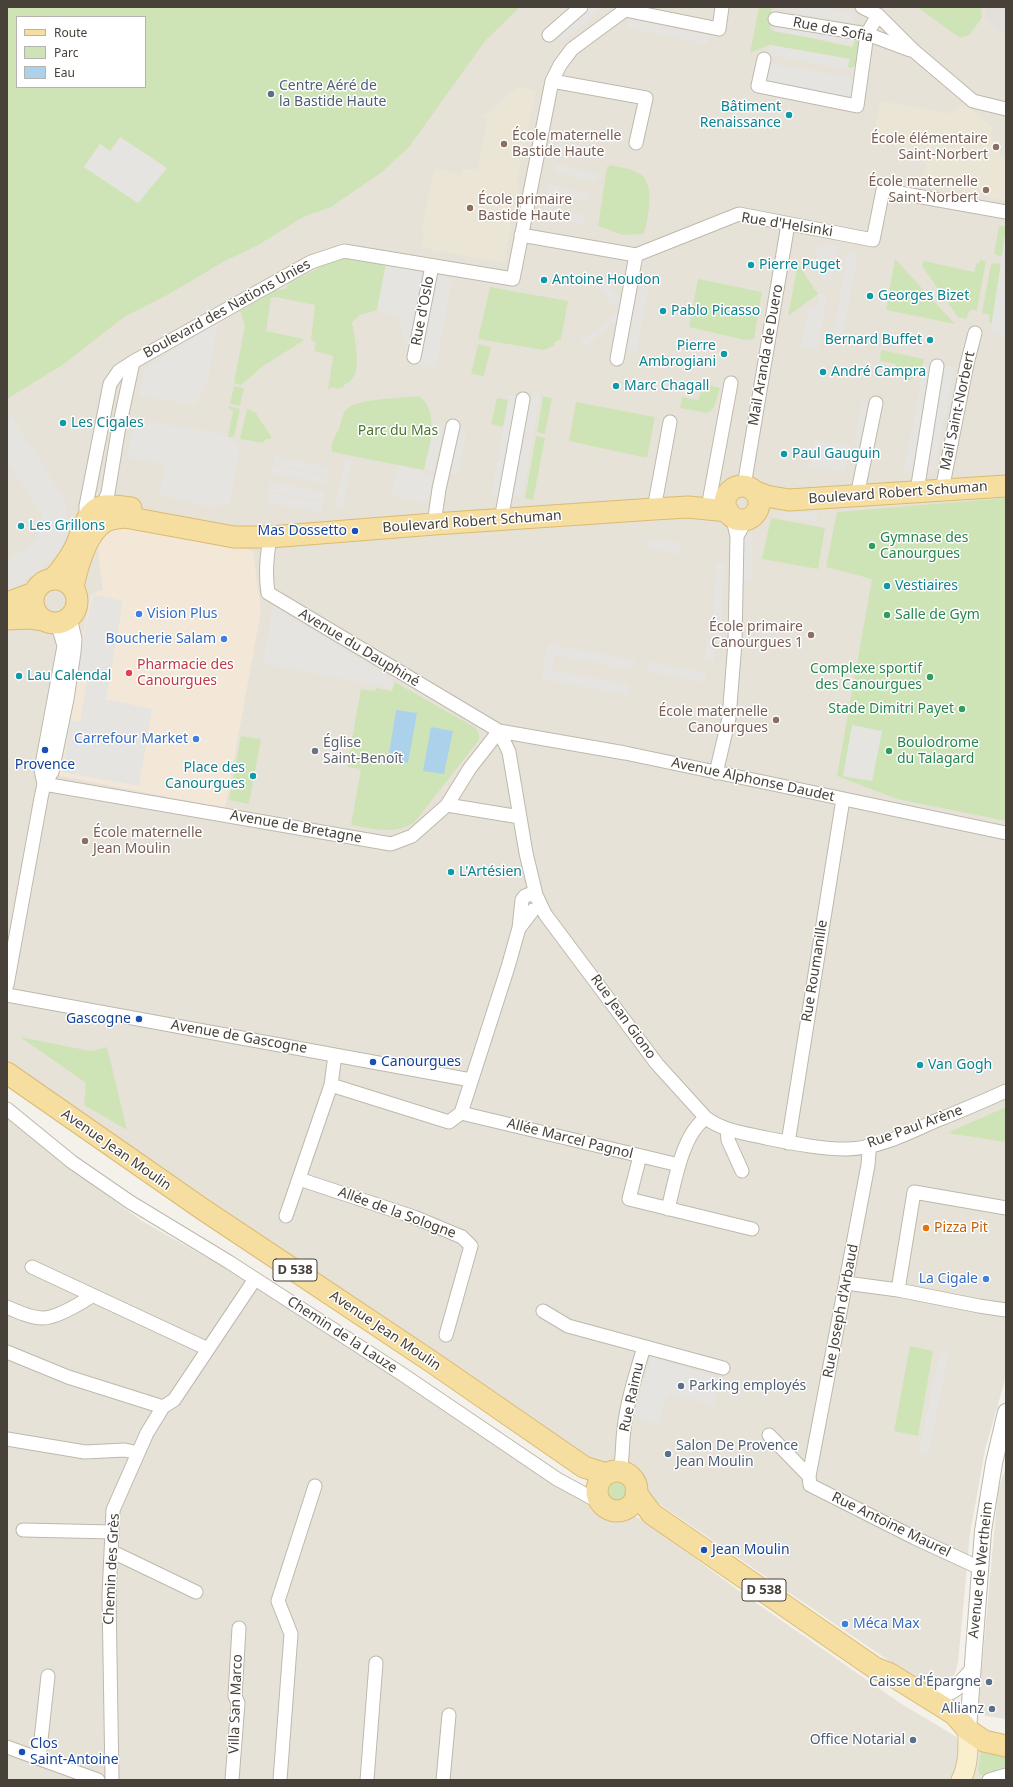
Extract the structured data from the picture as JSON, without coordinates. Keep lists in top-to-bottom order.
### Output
{
  "streets": {
    "main road": ["Boulevard Robert Schuman", "Avenue Jean Moulin", "D 538"],
    "street": [
      "Rue de Sofia",
      "Rue d'Helsinki",
      "Boulevard des Nations Unies",
      "Rue d'Oslo",
      "Mail Aranda de Duero",
      "Mail Saint-Norbert",
      "Avenue du Dauphiné",
      "Avenue Alphonse Daudet",
      "Avenue de Bretagne",
      "Rue Roumanille",
      "Rue Jean Giono",
      "Avenue de Gascogne",
      "Rue Paul Arène",
      "Allée Marcel Pagnol",
      "Allée de la Sologne",
      "Rue Joseph d'Arbaud",
      "Chemin de la Lauze",
      "Rue Raimu",
      "Rue Antoine Maurel",
      "Chemin des Grès",
      "Avenue de Wertheim",
      "Villa San Marco"
    ]
  },
  "crossings": [
    ["Rue d'Helsinki", "Mail Aranda de Duero"],
    ["Boulevard des Nations Unies", "Rue d'Oslo"],
    ["Boulevard des Nations Unies", "Boulevard Robert Schuman"],
    ["Mail Aranda de Duero", "Boulevard Robert Schuman"],
    ["Mail Saint-Norbert", "Boulevard Robert Schuman"],
    ["Boulevard Robert Schuman", "Avenue du Dauphiné"],
    ["Avenue du Dauphiné", "Avenue Alphonse Daudet"],
    ["Avenue du Dauphiné", "Avenue de Bretagne"],
    ["Avenue Alphonse Daudet", "Avenue de Bretagne"],
    ["Avenue Alphonse Daudet", "Rue Roumanille"],
    ["Rue Roumanille", "Rue Paul Arène"],
    ["Rue Jean Giono", "Rue Paul Arène"],
    ["Rue Paul Arène", "Rue Joseph d'Arbaud"],
    ["Avenue Jean Moulin", "Chemin de la Lauze"],
    ["Avenue Jean Moulin", "Rue Raimu"],
    ["Avenue Jean Moulin", "Avenue de Wertheim"],
    ["Rue Joseph d'Arbaud", "Rue Antoine Maurel"],
    ["Chemin de la Lauze", "Rue Raimu"],
    ["Chemin de la Lauze", "Chemin des Grès"],
    ["Rue Antoine Maurel", "Avenue de Wertheim"]
  ],
  "parks": ["Parc du Mas"],
  "places": [
    "Centre Aéré de la Bastide Haute",
    "Bâtiment Renaissance",
    "École maternelle Bastide Haute",
    "École élémentaire Saint-Norbert",
    "École maternelle Saint-Norbert",
    "École primaire Bastide Haute",
    "Pierre Puget",
    "Antoine Houdon",
    "Georges Bizet",
    "Pablo Picasso",
    "Bernard Buffet",
    "Pierre Ambrogiani",
    "André Campra",
    "Marc Chagall",
    "Les Cigales",
    "Paul Gauguin",
    "Les Grillons",
    "Mas Dossetto",
    "Gymnase des Canourgues",
    "Vestiaires",
    "Vision Plus",
    "Salle de Gym",
    "École primaire Canourgues 1",
    "Boucherie Salam",
    "Pharmacie des Canourgues",
    "Lau Calendal",
    "Complexe sportif des Canourgues",
    "Stade Dimitri Payet",
    "École maternelle Canourgues",
    "Carrefour Market",
    "Provence",
    "Église Saint-Benoît",
    "Boulodrome du Talagard",
    "Place des Canourgues",
    "École maternelle Jean Moulin",
    "L'Artésien",
    "Gascogne",
    "Canourgues",
    "Van Gogh",
    "Pizza Pit",
    "La Cigale",
    "Parking employés",
    "Salon De Provence Jean Moulin",
    "Jean Moulin",
    "Méca Max",
    "Caisse d'Épargne",
    "Allianz",
    "Office Notarial",
    "Clos Saint-Antoine"
  ],
  "legend": ["Route", "Parc", "Eau"]
}
